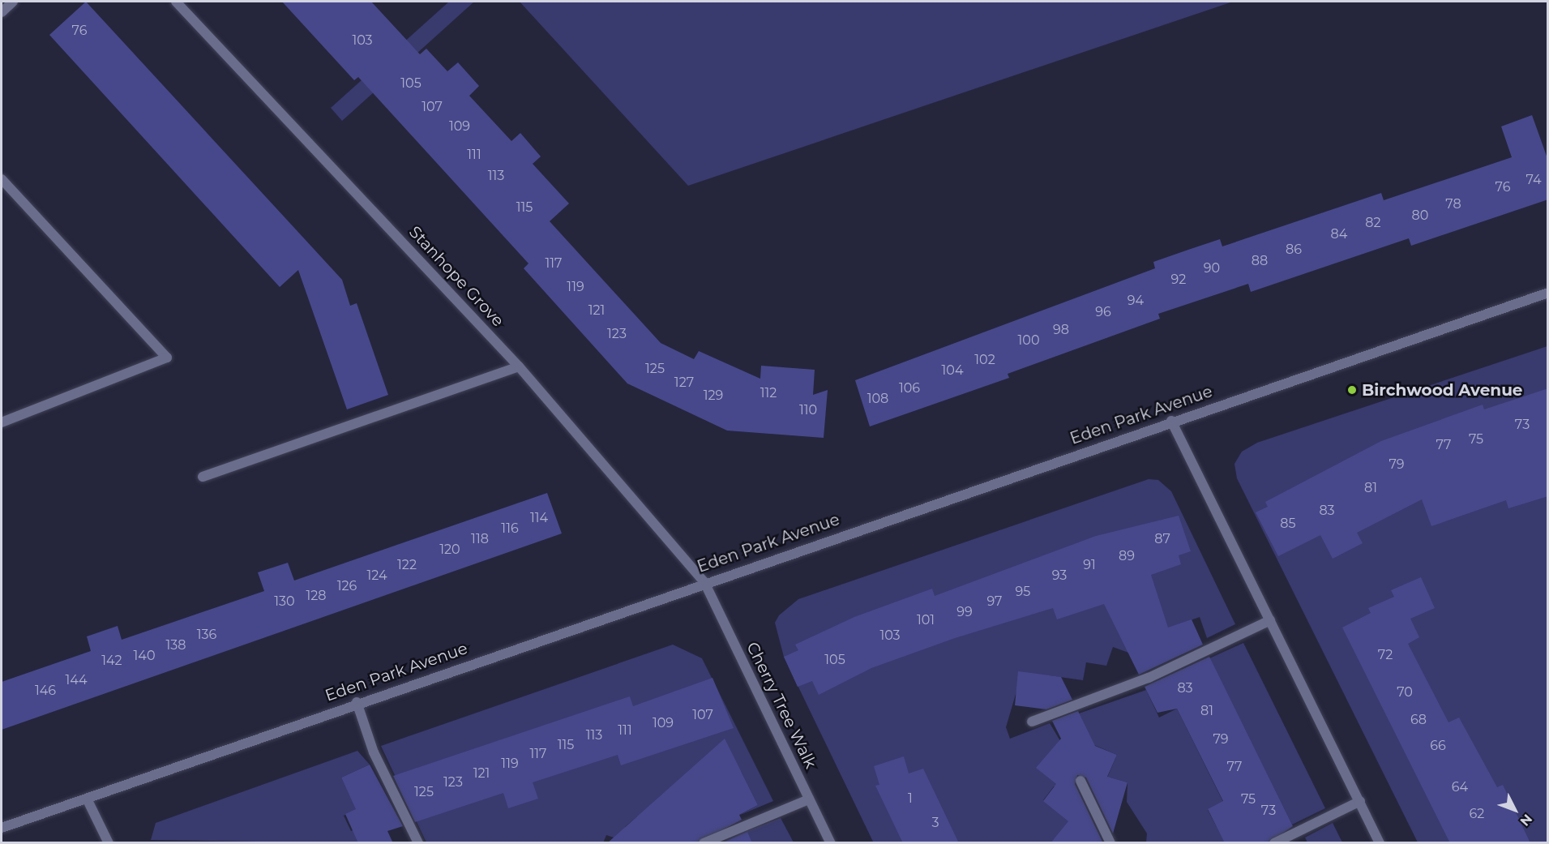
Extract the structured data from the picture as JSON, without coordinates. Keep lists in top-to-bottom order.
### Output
{
  "streets": {
    "street": ["Stanhope Grove", "Eden Park Avenue", "Cherry Tree Walk"]
  },
  "crossings": [
    ["Stanhope Grove", "Eden Park Avenue"],
    ["Stanhope Grove", "Cherry Tree Walk"],
    ["Eden Park Avenue", "Cherry Tree Walk"]
  ],
  "places": ["Birchwood Avenue"],
  "house_numbers": [
    "76",
    "103",
    "105",
    "107",
    "109",
    "111",
    "113",
    "74",
    "76",
    "78",
    "115",
    "80",
    "82",
    "84",
    "86",
    "88",
    "117",
    "90",
    "92",
    "119",
    "94",
    "121",
    "96",
    "98",
    "123",
    "100",
    "102",
    "125",
    "104",
    "127",
    "106",
    "112",
    "129",
    "108",
    "110",
    "73",
    "75",
    "77",
    "79",
    "81",
    "83",
    "114",
    "85",
    "116",
    "118",
    "87",
    "120",
    "89",
    "122",
    "91",
    "124",
    "93",
    "126",
    "95",
    "128",
    "130",
    "97",
    "99",
    "101",
    "136",
    "103",
    "138",
    "72",
    "140",
    "105",
    "142",
    "144",
    "83",
    "146",
    "70",
    "81",
    "107",
    "68",
    "109",
    "111",
    "113",
    "79",
    "115",
    "66",
    "117",
    "119",
    "77",
    "121",
    "123",
    "64",
    "125",
    "1",
    "75",
    "73",
    "62",
    "3"
  ],
  "north": "bottom right"
}
